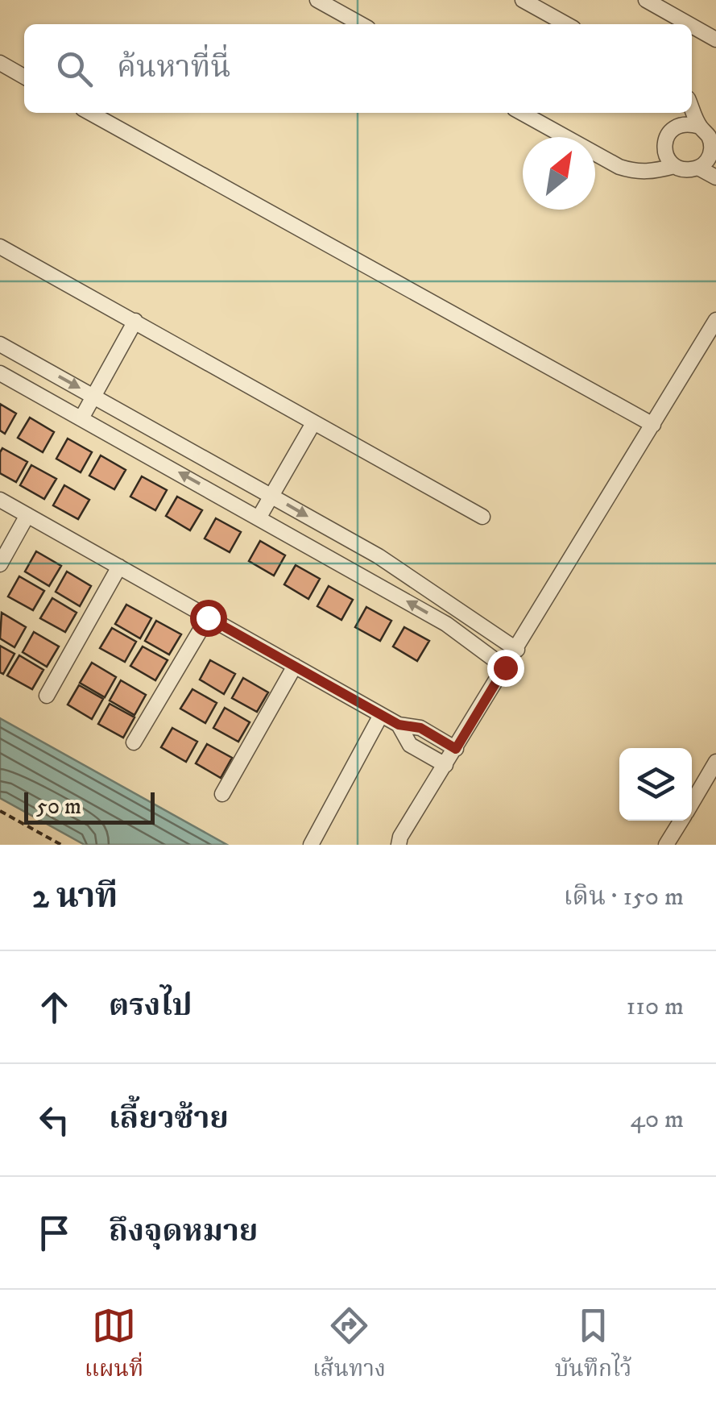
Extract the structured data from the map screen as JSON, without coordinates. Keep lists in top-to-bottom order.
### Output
{
  "scale_bar": "50 m",
  "north": "top right",
  "page": {
    "search": "ค้นหาที่นี่",
    "scale": "50 m",
    "heading": ["2 นาที", "เดิน · 150 m"],
    "list": [
      ["ตรงไป", "110 m"],
      ["เลี้ยวซ้าย", "40 m"],
      "ถึงจุดหมาย"
    ],
    "nav": ["แผนที่", "เส้นทาง", "บันทึกไว้"]
  }
}
